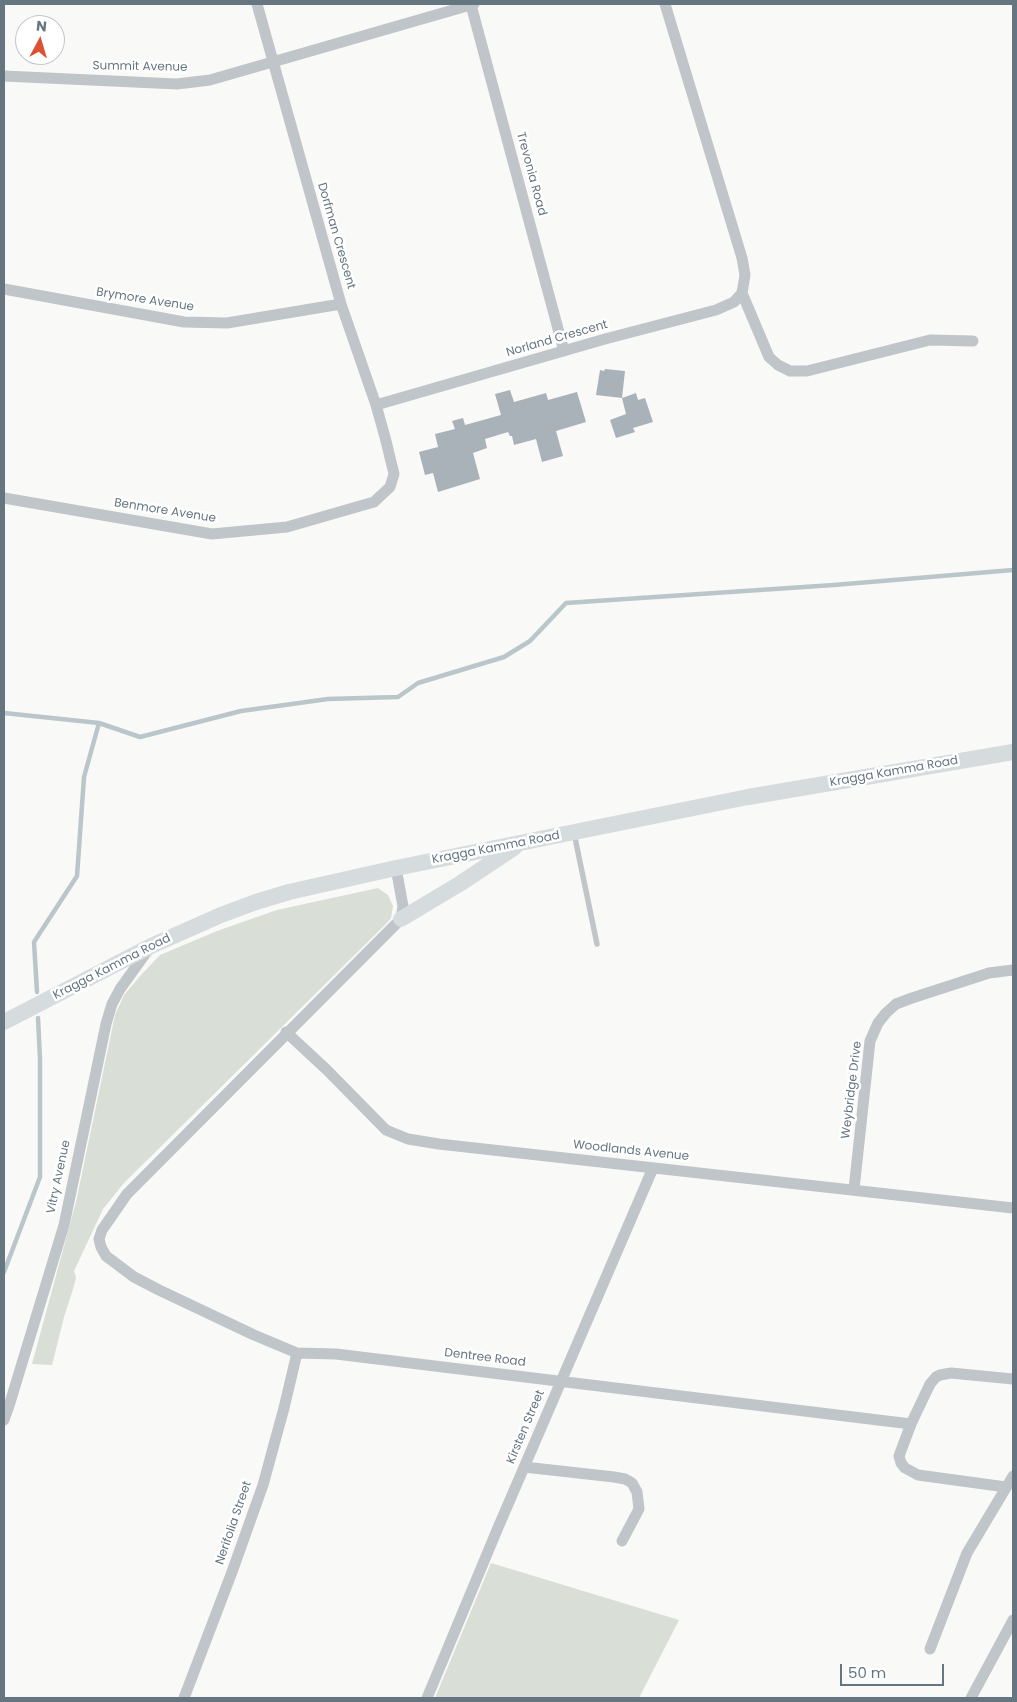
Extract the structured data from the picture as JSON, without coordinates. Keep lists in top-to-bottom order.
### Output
{
  "streets": {
    "main road": ["Kragga Kamma Road"],
    "street": [
      "Summit Avenue",
      "Trevonia Road",
      "Dorfman Crescent",
      "Brymore Avenue",
      "Norland Crescent",
      "Benmore Avenue",
      "Weybridge Drive",
      "Woodlands Avenue",
      "Vitry Avenue",
      "Dentree Road",
      "Kirsten Street",
      "Nerifolia Street"
    ]
  },
  "crossings": [
    ["Summit Avenue", "Dorfman Crescent"],
    ["Trevonia Road", "Norland Crescent"],
    ["Dorfman Crescent", "Brymore Avenue"],
    ["Dorfman Crescent", "Norland Crescent"],
    ["Dorfman Crescent", "Benmore Avenue"],
    ["Kragga Kamma Road", "Vitry Avenue"],
    ["Weybridge Drive", "Woodlands Avenue"],
    ["Woodlands Avenue", "Dentree Road"],
    ["Woodlands Avenue", "Kirsten Street"],
    ["Dentree Road", "Kirsten Street"],
    ["Dentree Road", "Nerifolia Street"]
  ],
  "scale_bar": "50 m",
  "north": "top"
}
